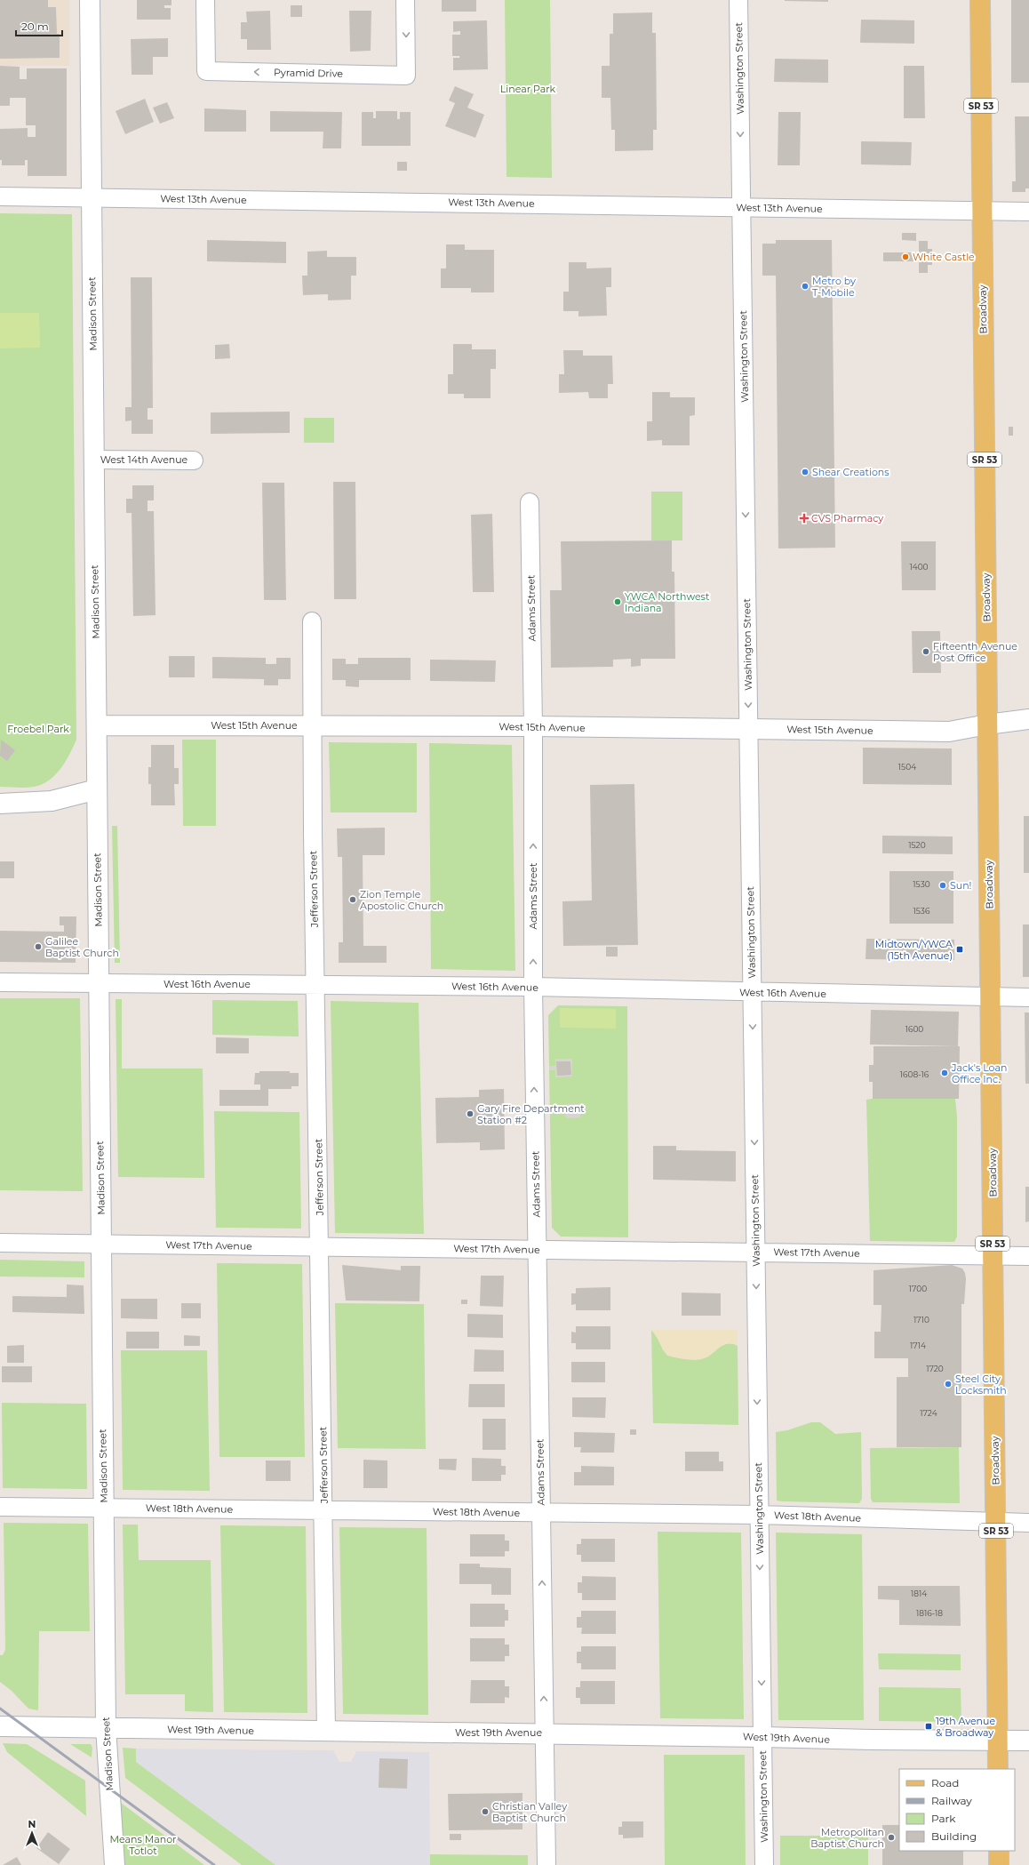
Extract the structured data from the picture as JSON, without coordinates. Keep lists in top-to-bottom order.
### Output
{
  "streets": {
    "main road": ["SR 53", "Broadway"],
    "street": [
      "Washington Street",
      "Pyramid Drive",
      "West 13th Avenue",
      "Madison Street",
      "West 14th Avenue",
      "Adams Street",
      "West 15th Avenue",
      "Jefferson Street",
      "West 16th Avenue",
      "West 17th Avenue",
      "West 18th Avenue",
      "West 19th Avenue"
    ]
  },
  "crossings": [
    ["Washington Street", "West 13th Avenue"],
    ["Washington Street", "West 15th Avenue"],
    ["Washington Street", "West 16th Avenue"],
    ["Washington Street", "West 17th Avenue"],
    ["Washington Street", "West 18th Avenue"],
    ["Washington Street", "West 19th Avenue"],
    ["West 13th Avenue", "Broadway"],
    ["West 13th Avenue", "Madison Street"],
    ["Broadway", "West 15th Avenue"],
    ["Broadway", "West 16th Avenue"],
    ["Broadway", "West 17th Avenue"],
    ["Broadway", "West 18th Avenue"],
    ["Broadway", "West 19th Avenue"],
    ["Madison Street", "West 14th Avenue"],
    ["Madison Street", "West 15th Avenue"],
    ["Madison Street", "West 16th Avenue"],
    ["Madison Street", "West 17th Avenue"],
    ["Madison Street", "West 18th Avenue"],
    ["Madison Street", "West 19th Avenue"],
    ["Adams Street", "West 15th Avenue"],
    ["Adams Street", "West 16th Avenue"],
    ["Adams Street", "West 17th Avenue"],
    ["Adams Street", "West 18th Avenue"],
    ["Adams Street", "West 19th Avenue"],
    ["West 15th Avenue", "Jefferson Street"],
    ["Jefferson Street", "West 16th Avenue"],
    ["Jefferson Street", "West 17th Avenue"],
    ["Jefferson Street", "West 18th Avenue"],
    ["Jefferson Street", "West 19th Avenue"]
  ],
  "one_way": ["Washington Street", "Adams Street"],
  "parks": ["Linear Park", "Froebel Park", "Means Manor Totlot"],
  "places": {
    "other": [
      "White Castle",
      "Metro by T-Mobile",
      "Shear Creations",
      "YWCA Northwest Indiana",
      "Fifteenth Avenue Post Office",
      "Sun!",
      "Zion Temple Apostolic Church",
      "Galilee Baptist Church",
      "Jack's Loan Office Inc.",
      "Gary Fire Department Station #2",
      "Steel City Locksmith",
      "Christian Valley Baptist Church",
      "Metropolitan Baptist Church"
    ],
    "health": ["CVS Pharmacy"],
    "transit": ["Midtown/YWCA (15th Avenue)", "19th Avenue & Broadway"]
  },
  "house_numbers": [
    "1400",
    "1504",
    "1520",
    "1530",
    "1536",
    "1600",
    "1608-16",
    "1700",
    "1710",
    "1714",
    "1720",
    "1724",
    "1814",
    "1816-18"
  ],
  "legend": [
    "Road",
    "Railway",
    "Park",
    "Building"
  ],
  "scale_bar": "20 m",
  "north": "top"
}
